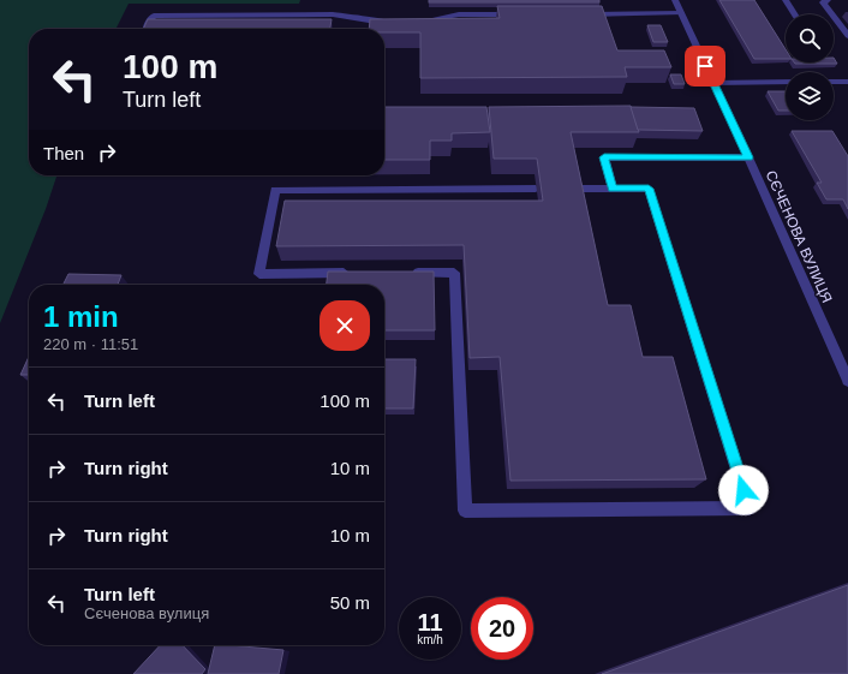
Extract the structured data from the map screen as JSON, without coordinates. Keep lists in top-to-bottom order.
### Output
{
  "streets": {
    "street": ["СЄЧЕНОВА ВУЛИЦЯ"]
  },
  "page": {
    "turn": ["100 m", "Turn left"],
    "then": "Then",
    "heading": ["1 min", "220 m · 11:51"],
    "list": [
      {
        "name": "Turn left",
        "value": "100 m"
      },
      {
        "name": "Turn right",
        "value": "10 m"
      },
      {
        "name": "Turn right",
        "value": "10 m"
      },
      {
        "name": "Turn left",
        "note": "Сєченова вулиця",
        "value": "50 m"
      }
    ],
    "speed": "11 km/h",
    "limit": "20"
  }
}
